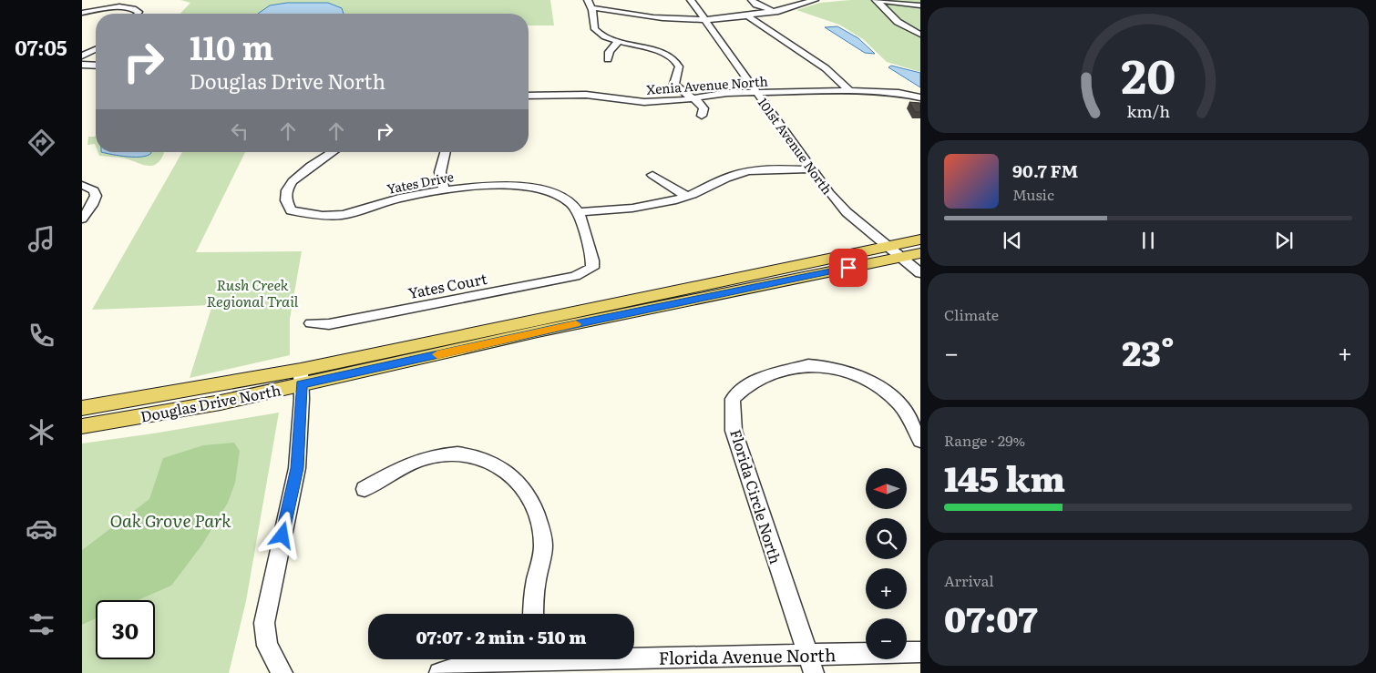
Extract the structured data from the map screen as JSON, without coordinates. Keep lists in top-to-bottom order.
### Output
{
  "streets": {
    "main road": ["Douglas Drive North"],
    "street": [
      "Xenia Avenue North",
      "101st Avenue North",
      "Yates Drive",
      "Yates Court",
      "Florida Circle North",
      "Florida Avenue North"
    ]
  },
  "crossings": [
    ["Xenia Avenue North", "101st Avenue North"],
    ["101st Avenue North", "Douglas Drive North"],
    ["Yates Drive", "Yates Court"],
    ["Florida Circle North", "Florida Avenue North"]
  ],
  "parks": ["Rush Creek Regional Trail", "Oak Grove Park"],
  "north": "left",
  "page": {
    "tabs": "07:05",
    "turn": ["110 m", "Douglas Drive North"],
    "song": ["90.7 FM", "Music"],
    "tile": [
      "Climate",
      ["Range · 29%", "145 km"],
      ["Arrival", "07:07"]
    ],
    "heat": ["−", "23°", "+"],
    "map_buttons": ["+", "−"],
    "limit": "30",
    "trip": "07:07 · 2 min · 510 m",
    "gauge": ["20", "km/h"]
  }
}
